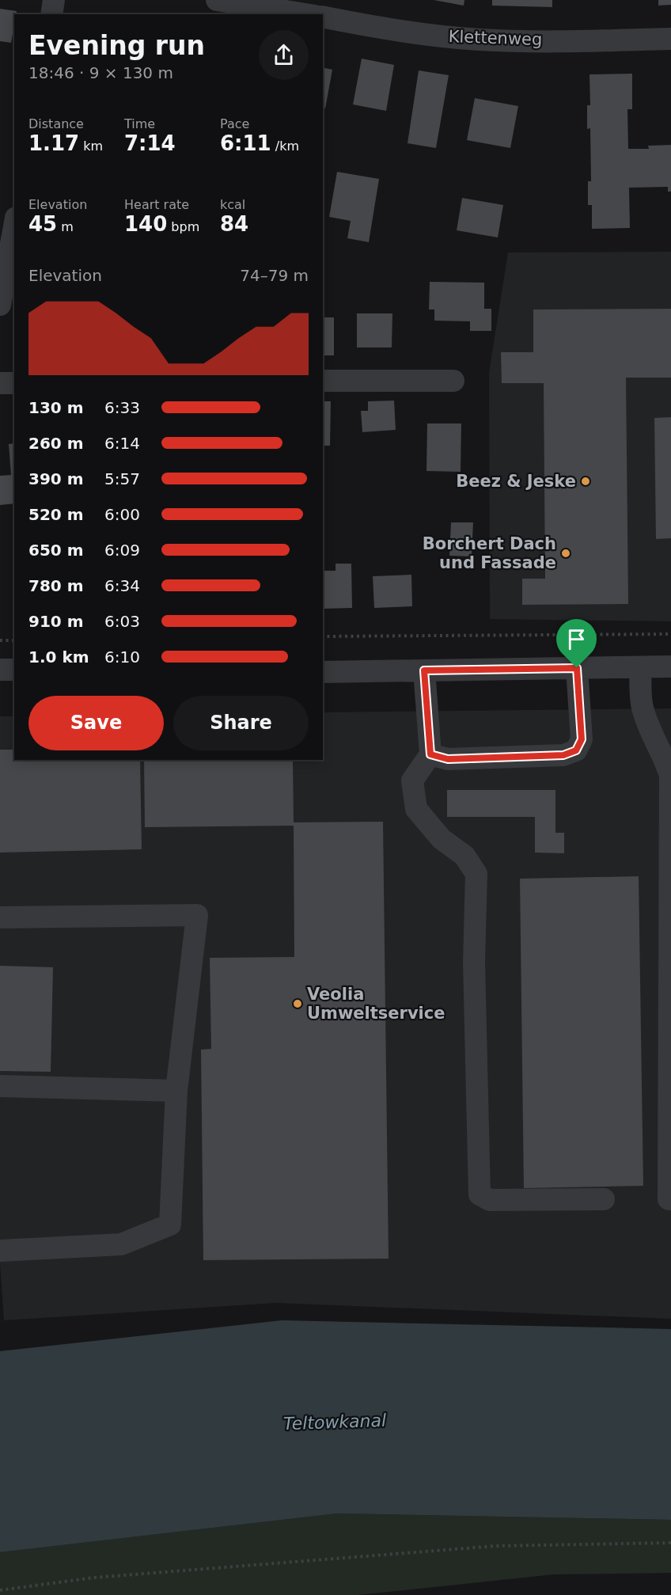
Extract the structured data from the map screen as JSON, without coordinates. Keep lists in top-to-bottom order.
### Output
{
  "streets": {
    "street": ["Klettenweg"]
  },
  "water": ["Teltowkanal"],
  "places": ["Beez & Jeske", "Borchert Dach und Fassade", "Veolia Umweltservice"],
  "page": {
    "heading": ["Evening run", "18:46 · 9 × 130 m"],
    "stats": [
      ["Distance", "1.17 km"],
      ["Time", "7:14"],
      ["Pace", "6:11 /km"],
      ["Elevation", "45 m"],
      ["Heart rate", "140 bpm"],
      ["kcal", "84"]
    ],
    "chart": ["Elevation", "74–79 m"],
    "list": [
      {
        "name": "130 m",
        "note": "6:33"
      },
      {
        "name": "260 m",
        "note": "6:14"
      },
      {
        "name": "390 m",
        "note": "5:57"
      },
      {
        "name": "520 m",
        "note": "6:00"
      },
      {
        "name": "650 m",
        "note": "6:09"
      },
      {
        "name": "780 m",
        "note": "6:34"
      },
      {
        "name": "910 m",
        "note": "6:03"
      },
      {
        "name": "1.0 km",
        "note": "6:10"
      }
    ],
    "buttons": ["Save", "Share"]
  }
}
